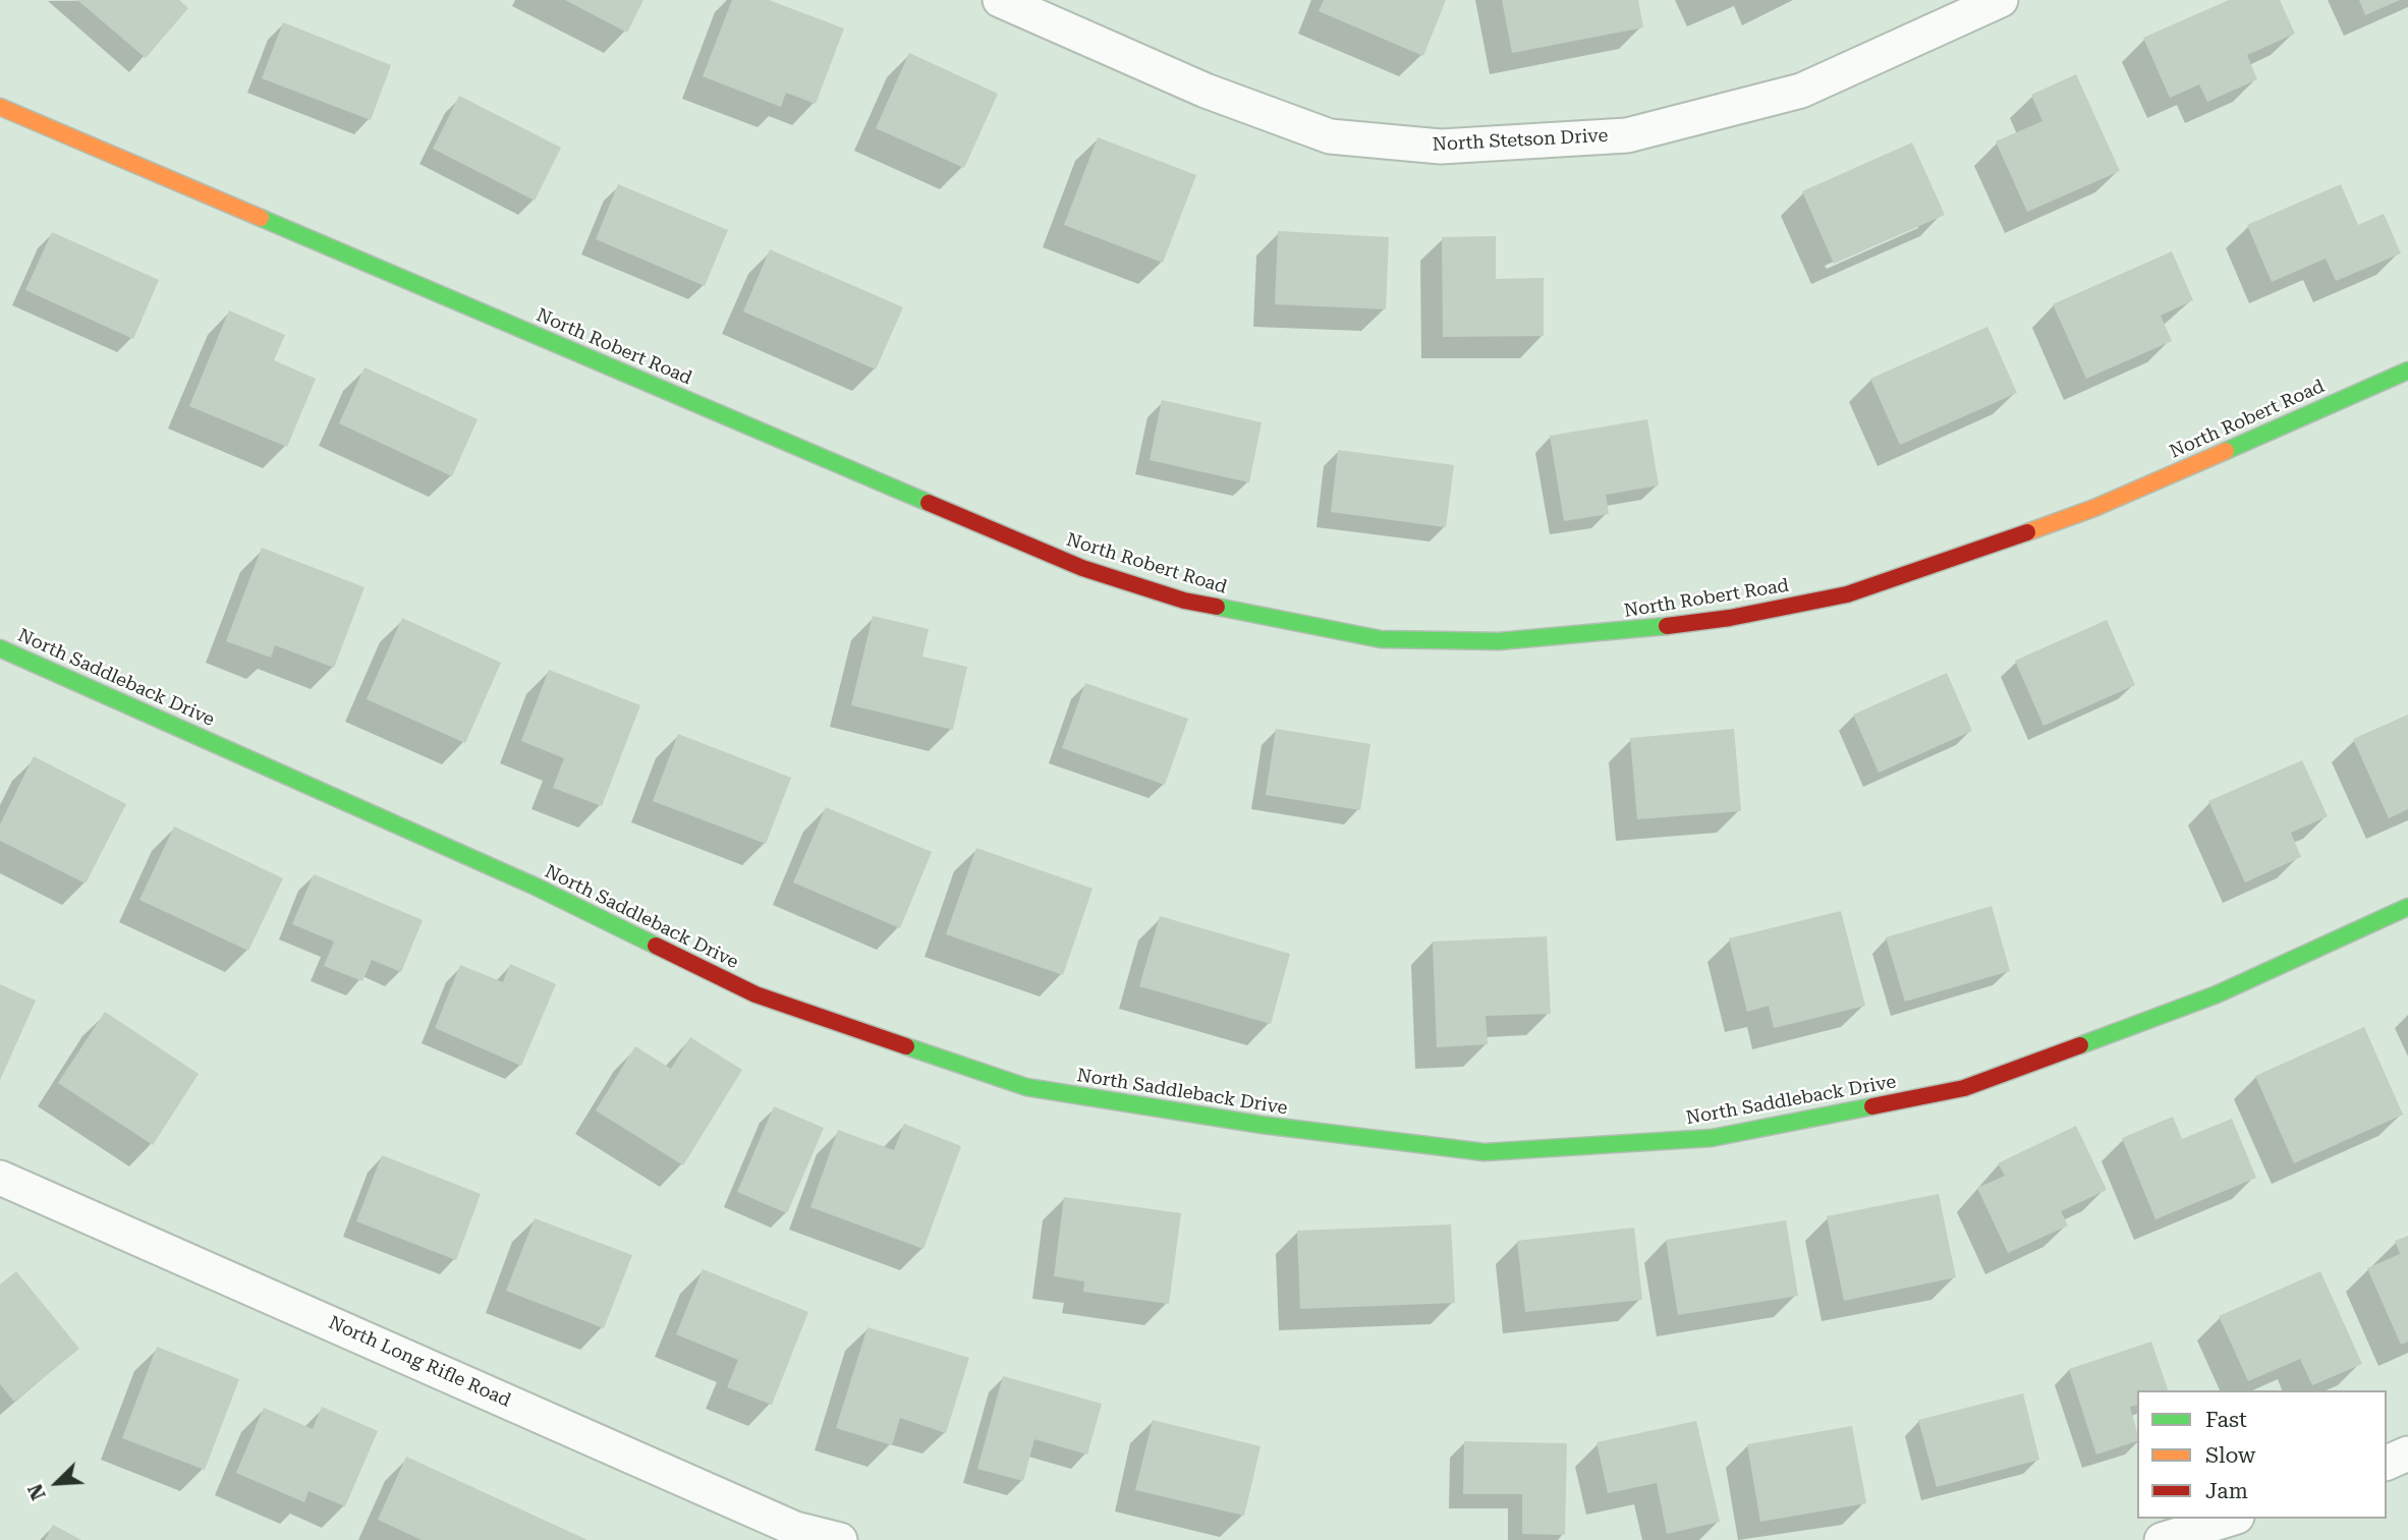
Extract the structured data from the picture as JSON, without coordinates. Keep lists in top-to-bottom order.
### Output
{
  "streets": {
    "main road": ["North Robert Road", "North Saddleback Drive"],
    "street": ["North Stetson Drive", "North Long Rifle Road"]
  },
  "legend": ["Fast", "Slow", "Jam"],
  "north": "bottom left"
}
